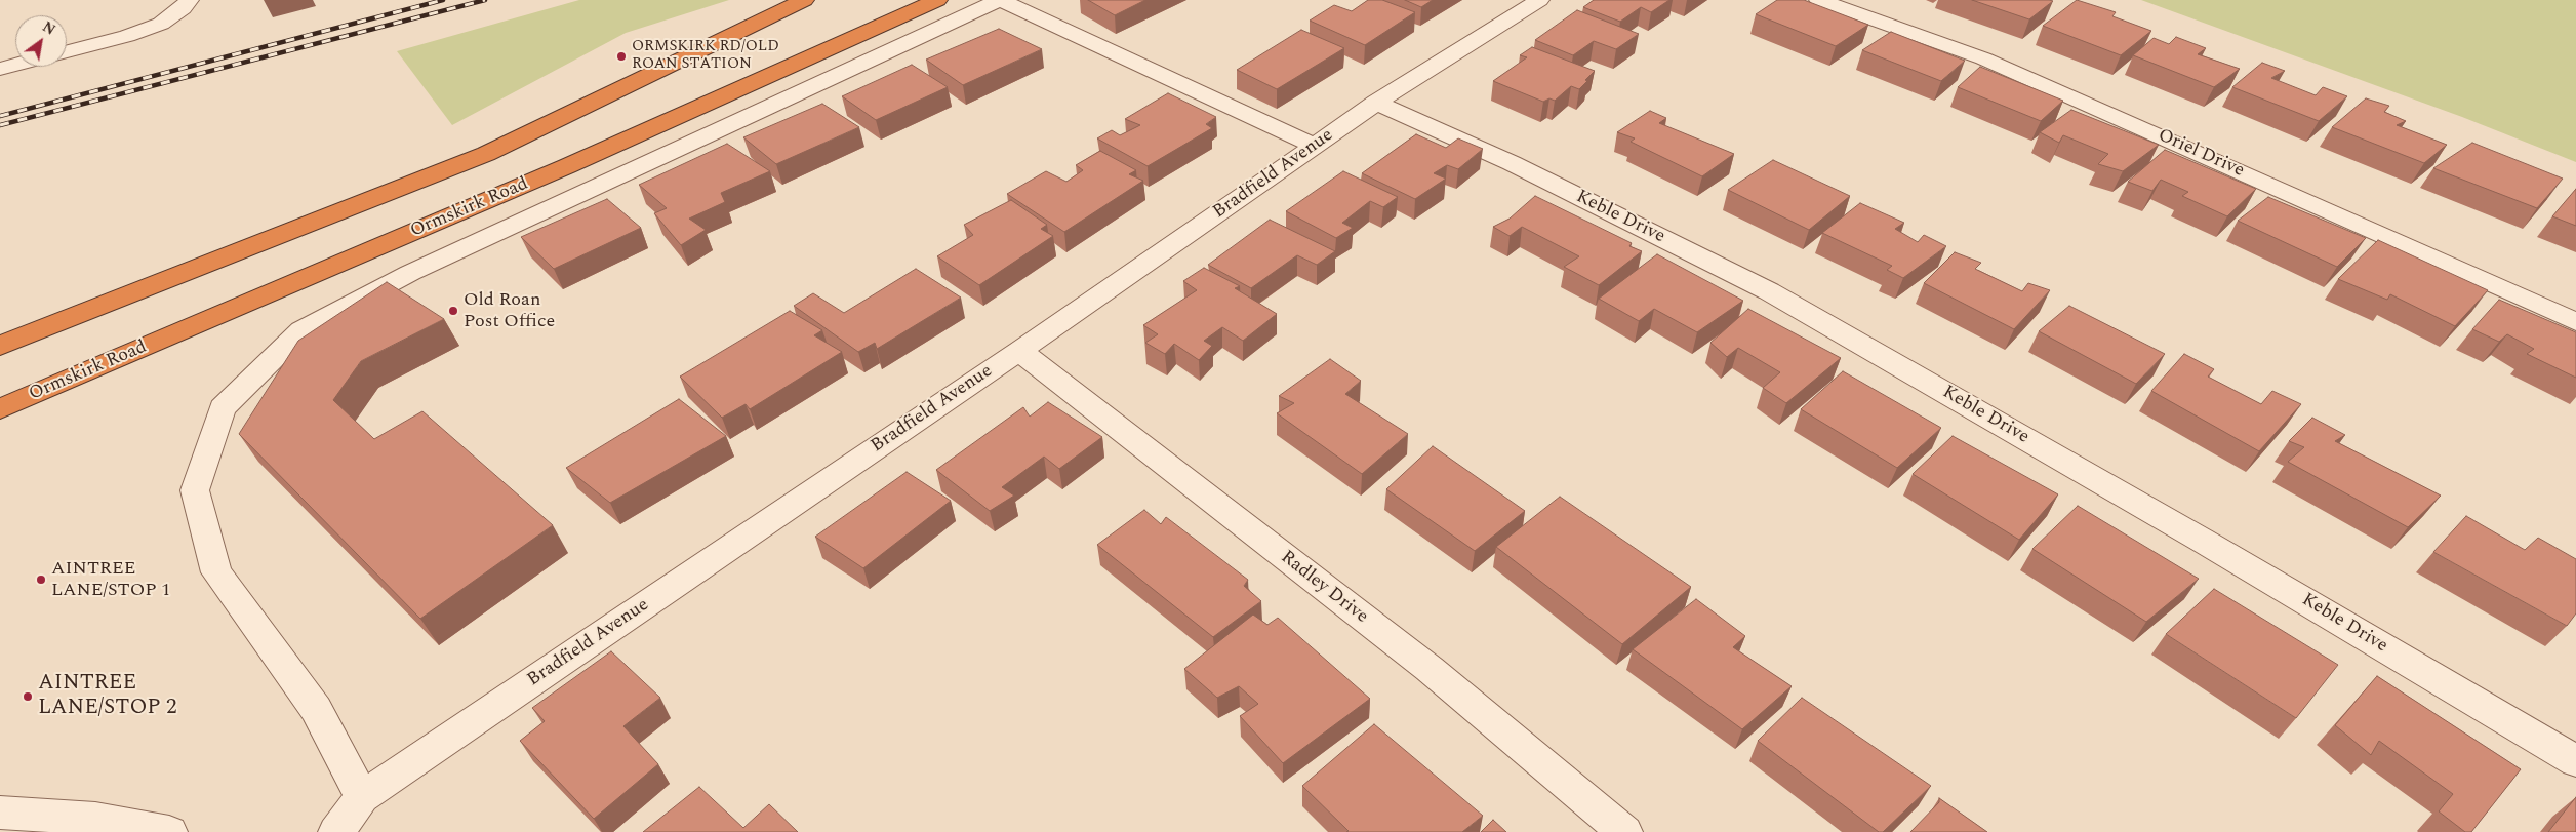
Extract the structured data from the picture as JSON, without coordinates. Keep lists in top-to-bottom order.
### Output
{
  "streets": {
    "highway": ["Ormskirk Road"],
    "street": [
      "Oriel Drive",
      "Bradfield Avenue",
      "Keble Drive",
      "Radley Drive"
    ]
  },
  "crossings": [
    ["Bradfield Avenue", "Keble Drive"],
    ["Bradfield Avenue", "Radley Drive"]
  ],
  "places": [
    "ORMSKIRK RD/OLD ROAN STATION",
    "Old Roan Post Office",
    "AINTREE LANE/STOP 1",
    "AINTREE LANE/STOP 2"
  ],
  "north": "top right"
}
